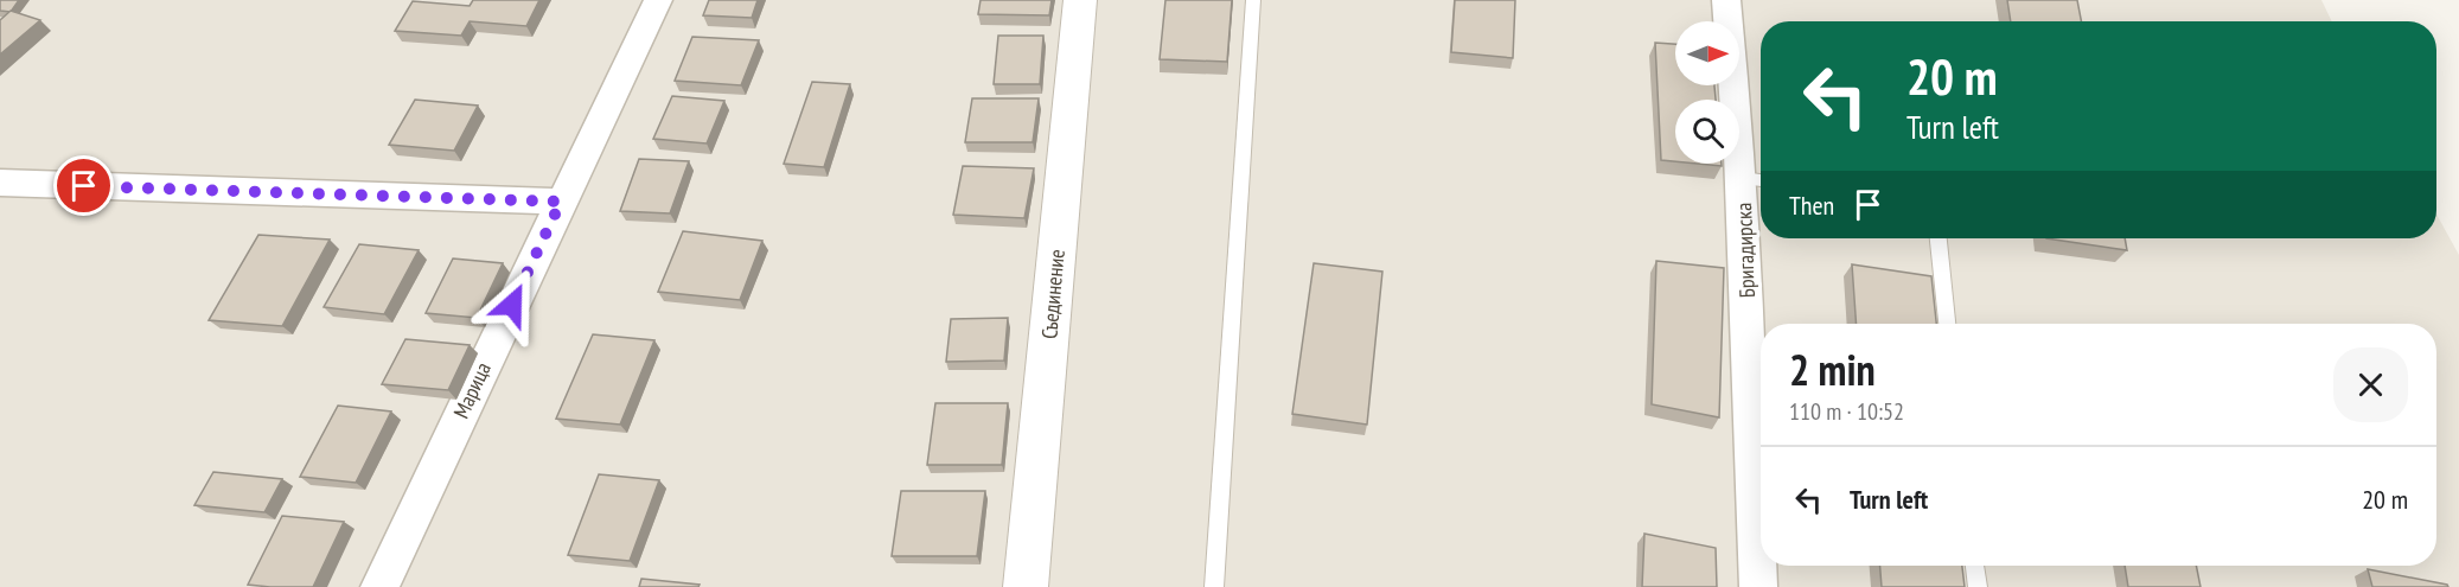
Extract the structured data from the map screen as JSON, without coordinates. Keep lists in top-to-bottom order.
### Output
{
  "streets": {
    "street": ["Бригадирска", "Съединение", "Марица"]
  },
  "north": "right",
  "page": {
    "turn": ["20 m", "Turn left"],
    "then": "Then",
    "heading": ["2 min", "110 m · 10:52"],
    "list": [
      {
        "name": "Turn left",
        "value": "20 m"
      }
    ]
  }
}
